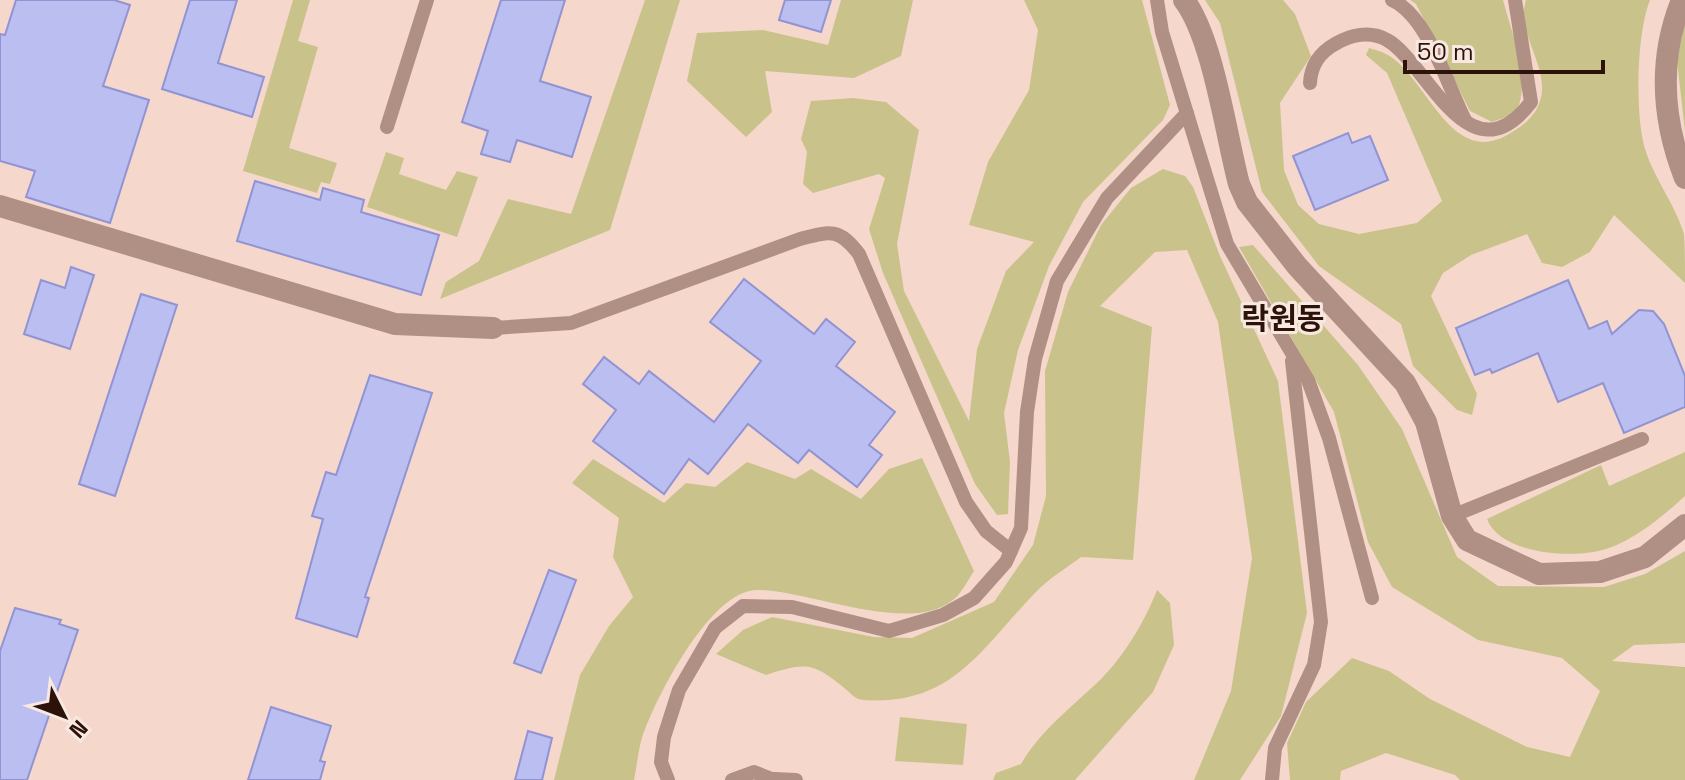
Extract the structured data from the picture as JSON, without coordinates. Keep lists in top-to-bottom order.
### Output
{
  "districts": ["락원동"],
  "scale_bar": "50 m",
  "north": "bottom right"
}
